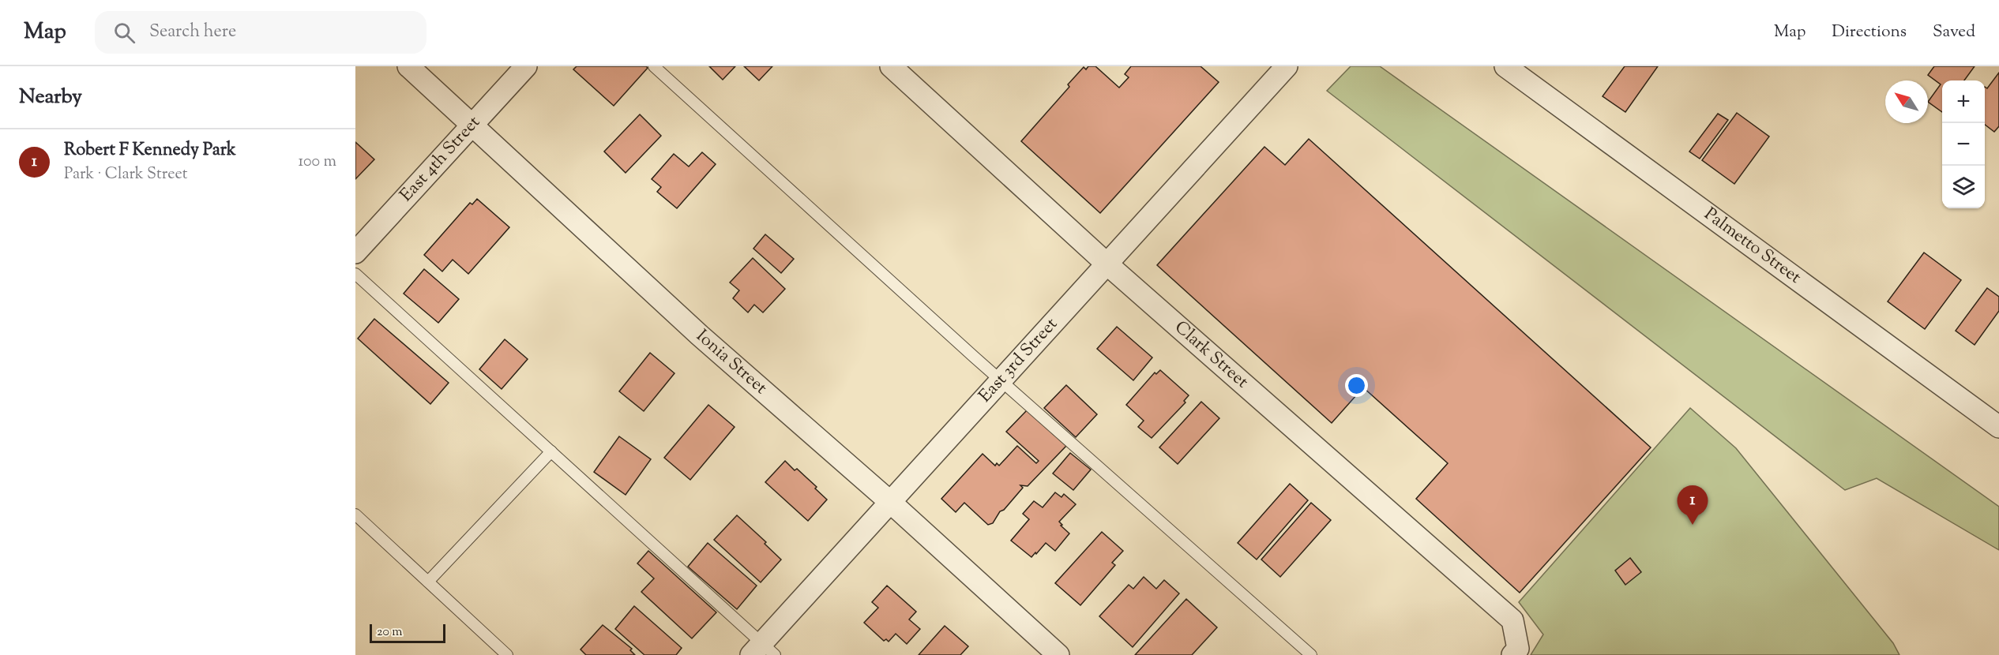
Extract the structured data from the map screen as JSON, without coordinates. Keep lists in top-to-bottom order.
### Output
{
  "streets": {
    "street": [
      "East 4th Street",
      "Palmetto Street",
      "Clark Street",
      "East 3rd Street",
      "Ionia Street"
    ]
  },
  "crossings": [
    ["East 4th Street", "Ionia Street"],
    ["Clark Street", "East 3rd Street"],
    ["East 3rd Street", "Ionia Street"]
  ],
  "scale_bar": "20 m",
  "north": "top left",
  "page": {
    "header": "Map",
    "search": "Search here",
    "nav": ["Map", "Directions", "Saved"],
    "heading": "Nearby",
    "map_buttons": ["+", "−"],
    "list": [
      {
        "mark": "1",
        "name": "Robert F Kennedy Park",
        "note": "Park · Clark Street",
        "value": "100 m"
      }
    ],
    "pins": "1",
    "scale": "20 m"
  }
}
